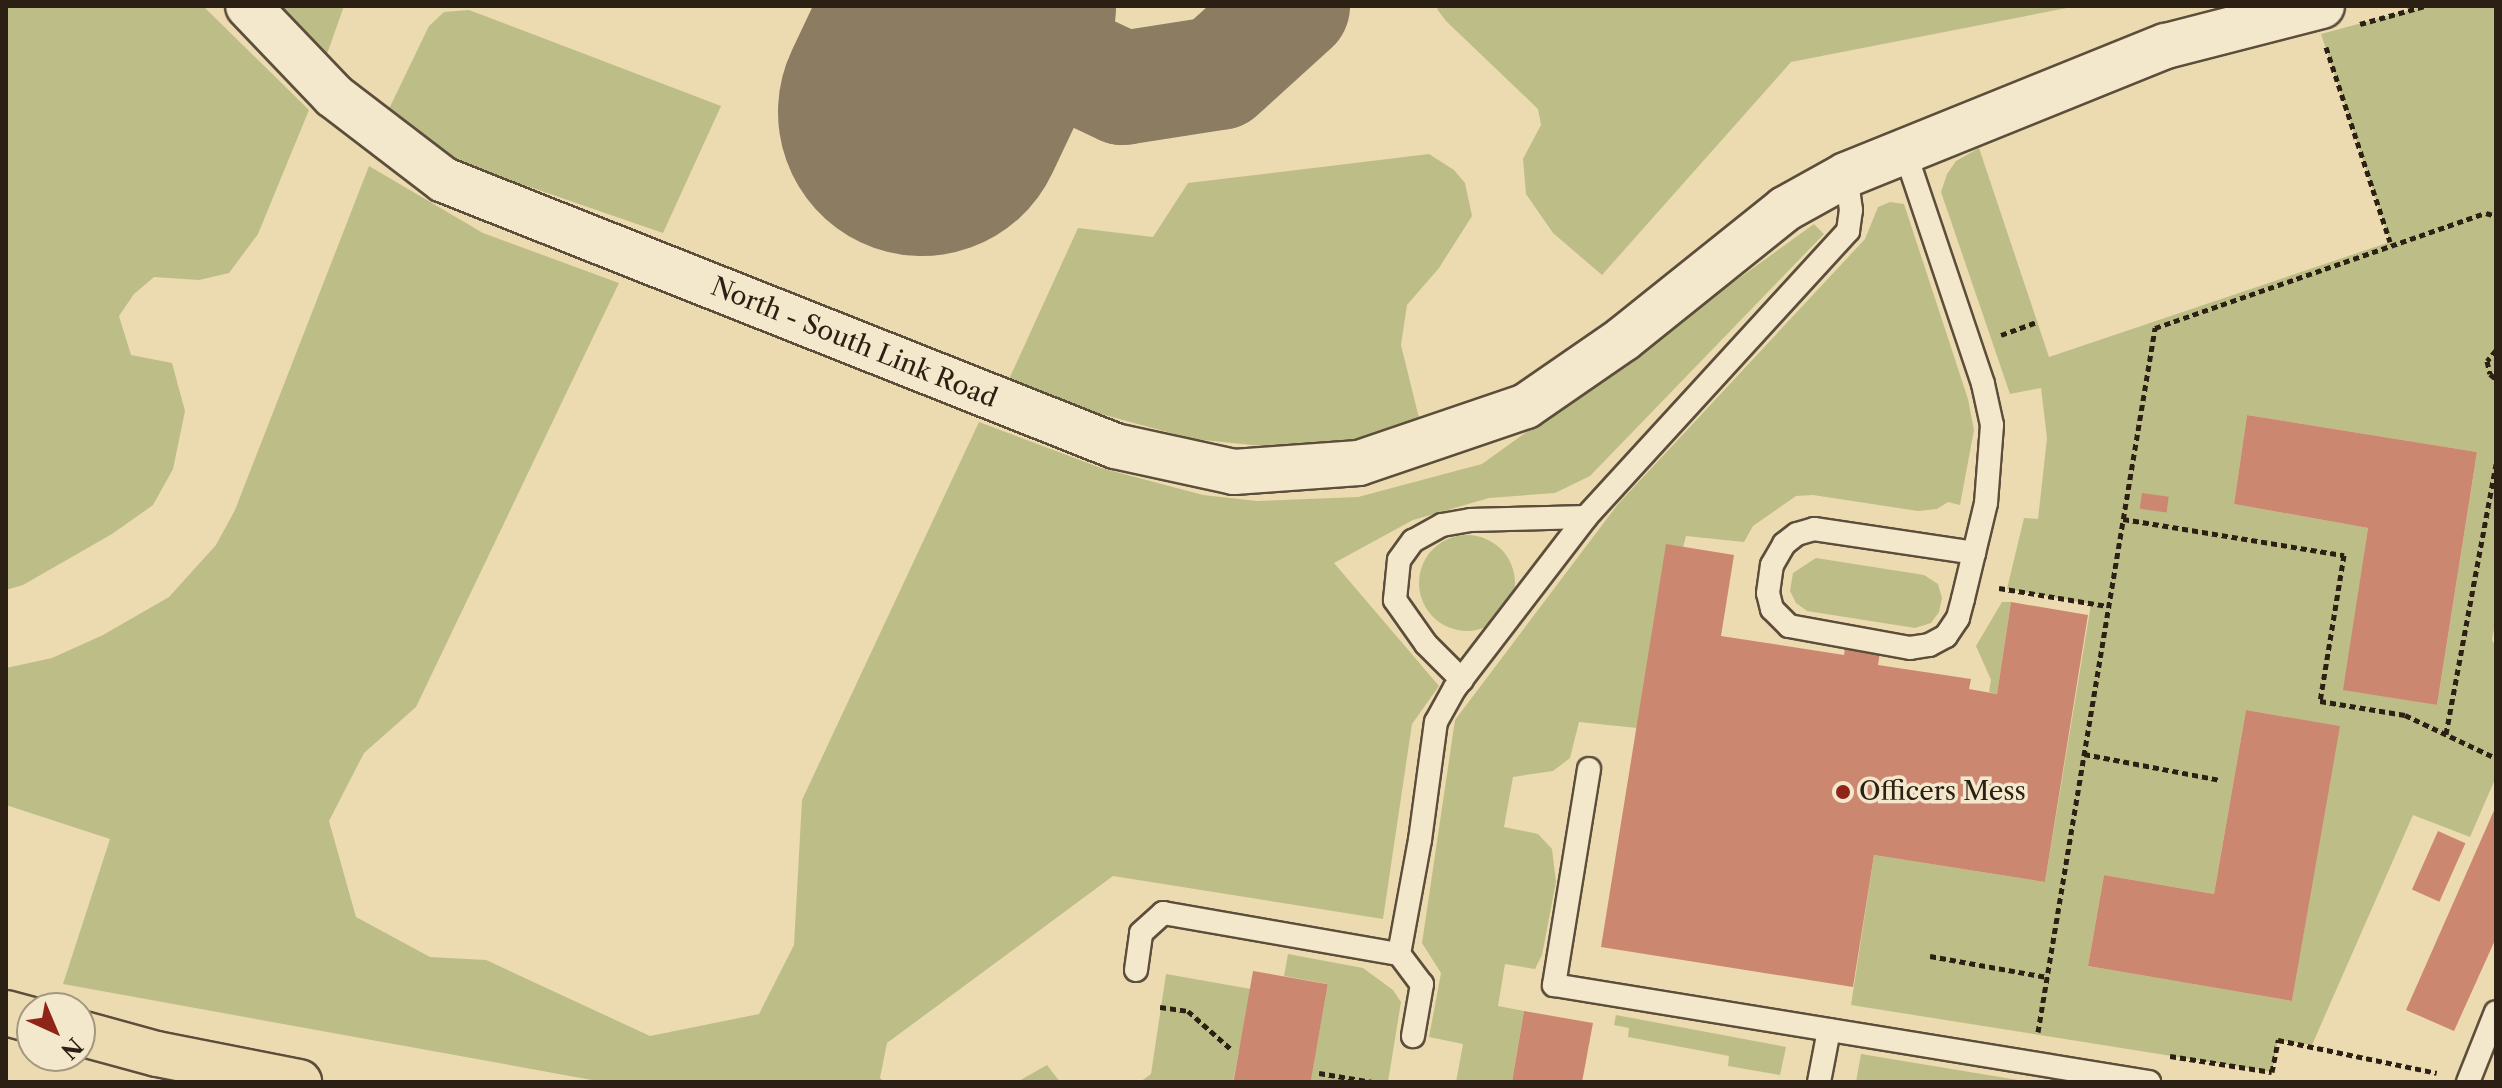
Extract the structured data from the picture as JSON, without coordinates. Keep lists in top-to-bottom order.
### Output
{
  "streets": {
    "street": ["North - South Link Road"]
  },
  "places": ["Officers Mess"],
  "north": "bottom right"
}
